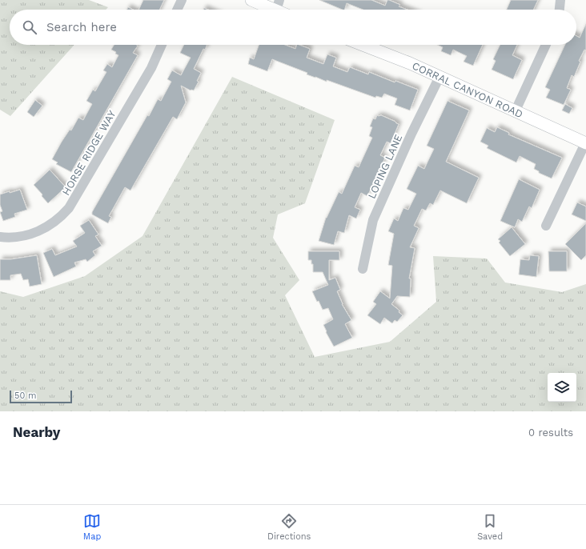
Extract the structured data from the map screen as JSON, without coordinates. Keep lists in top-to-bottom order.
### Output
{
  "streets": {
    "main road": ["CORRAL CANYON ROAD"],
    "street": ["HORSE RIDGE WAY", "LOPING LANE"]
  },
  "crossings": [
    ["CORRAL CANYON ROAD", "LOPING LANE"]
  ],
  "scale_bar": "50 m",
  "page": {
    "search": "Search here",
    "scale": "50 m",
    "heading": ["Nearby", "0 results"],
    "nav": ["Map", "Directions", "Saved"]
  }
}
